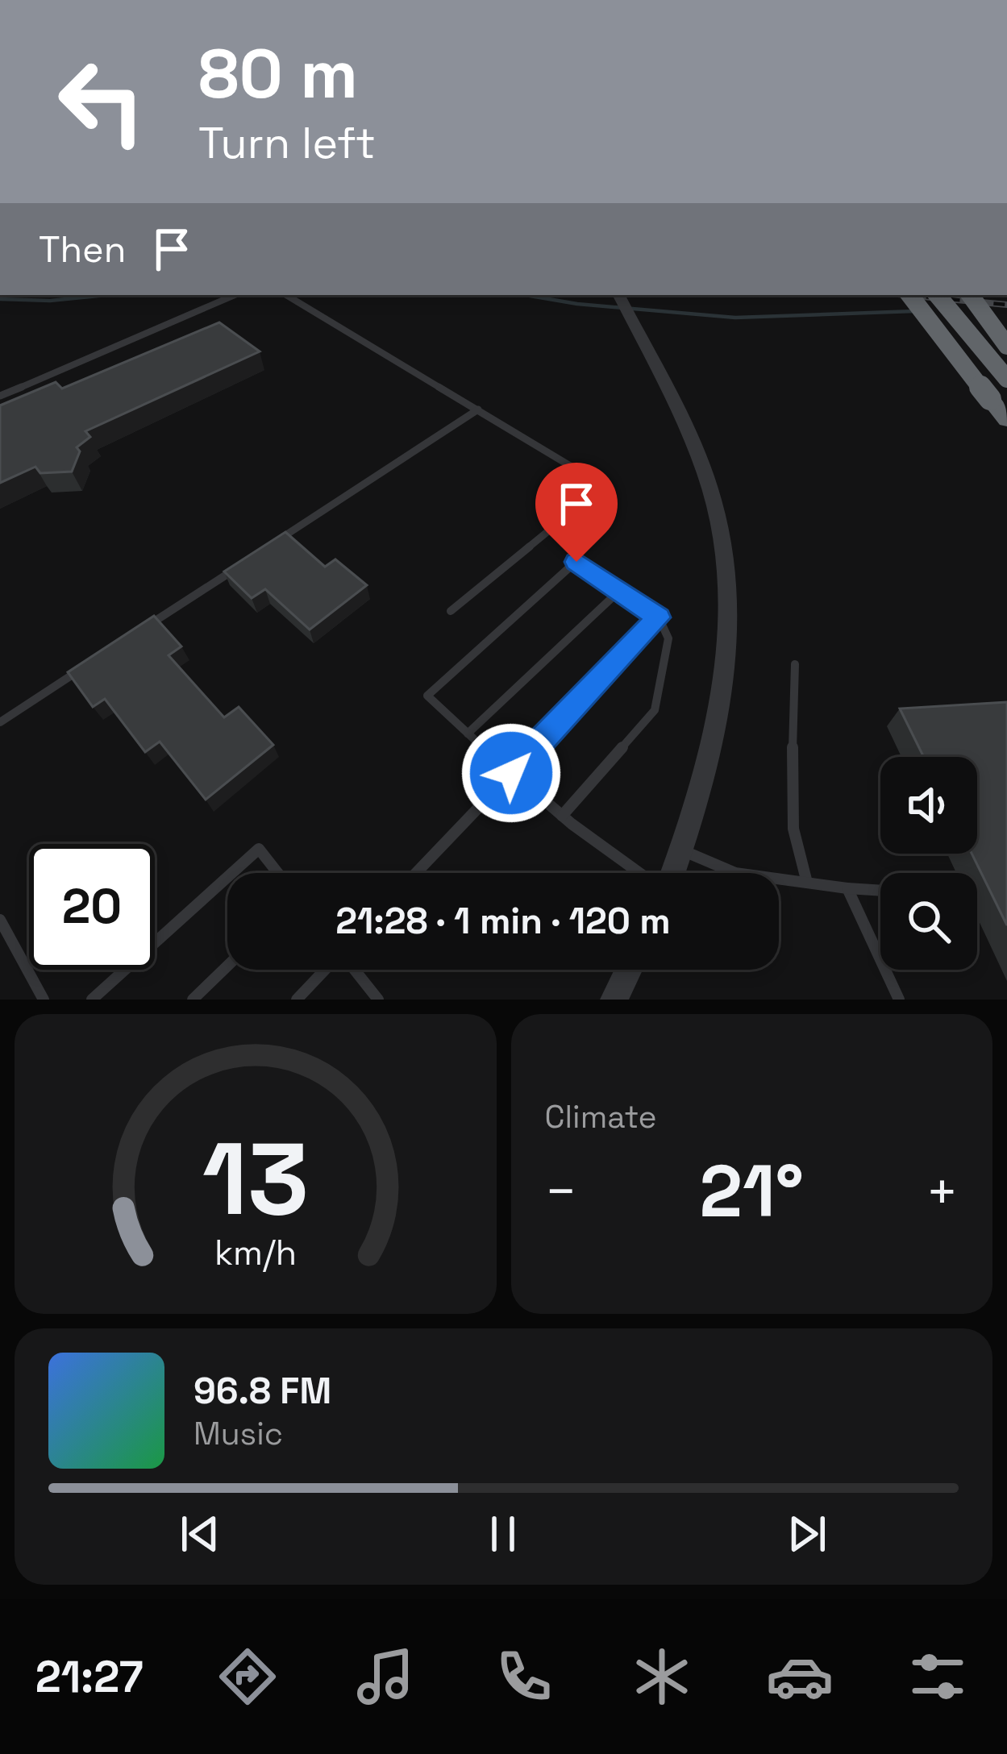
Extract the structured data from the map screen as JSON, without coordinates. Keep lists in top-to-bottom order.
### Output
{
  "page": {
    "turn": ["80 m", "Turn left"],
    "then": "Then",
    "limit": "20",
    "trip": "21:28 · 1 min · 120 m",
    "tile": "Climate",
    "heat": ["−", "21°", "+"],
    "song": ["96.8 FM", "Music"],
    "tabs": "21:27",
    "gauge": ["13", "km/h"]
  }
}
